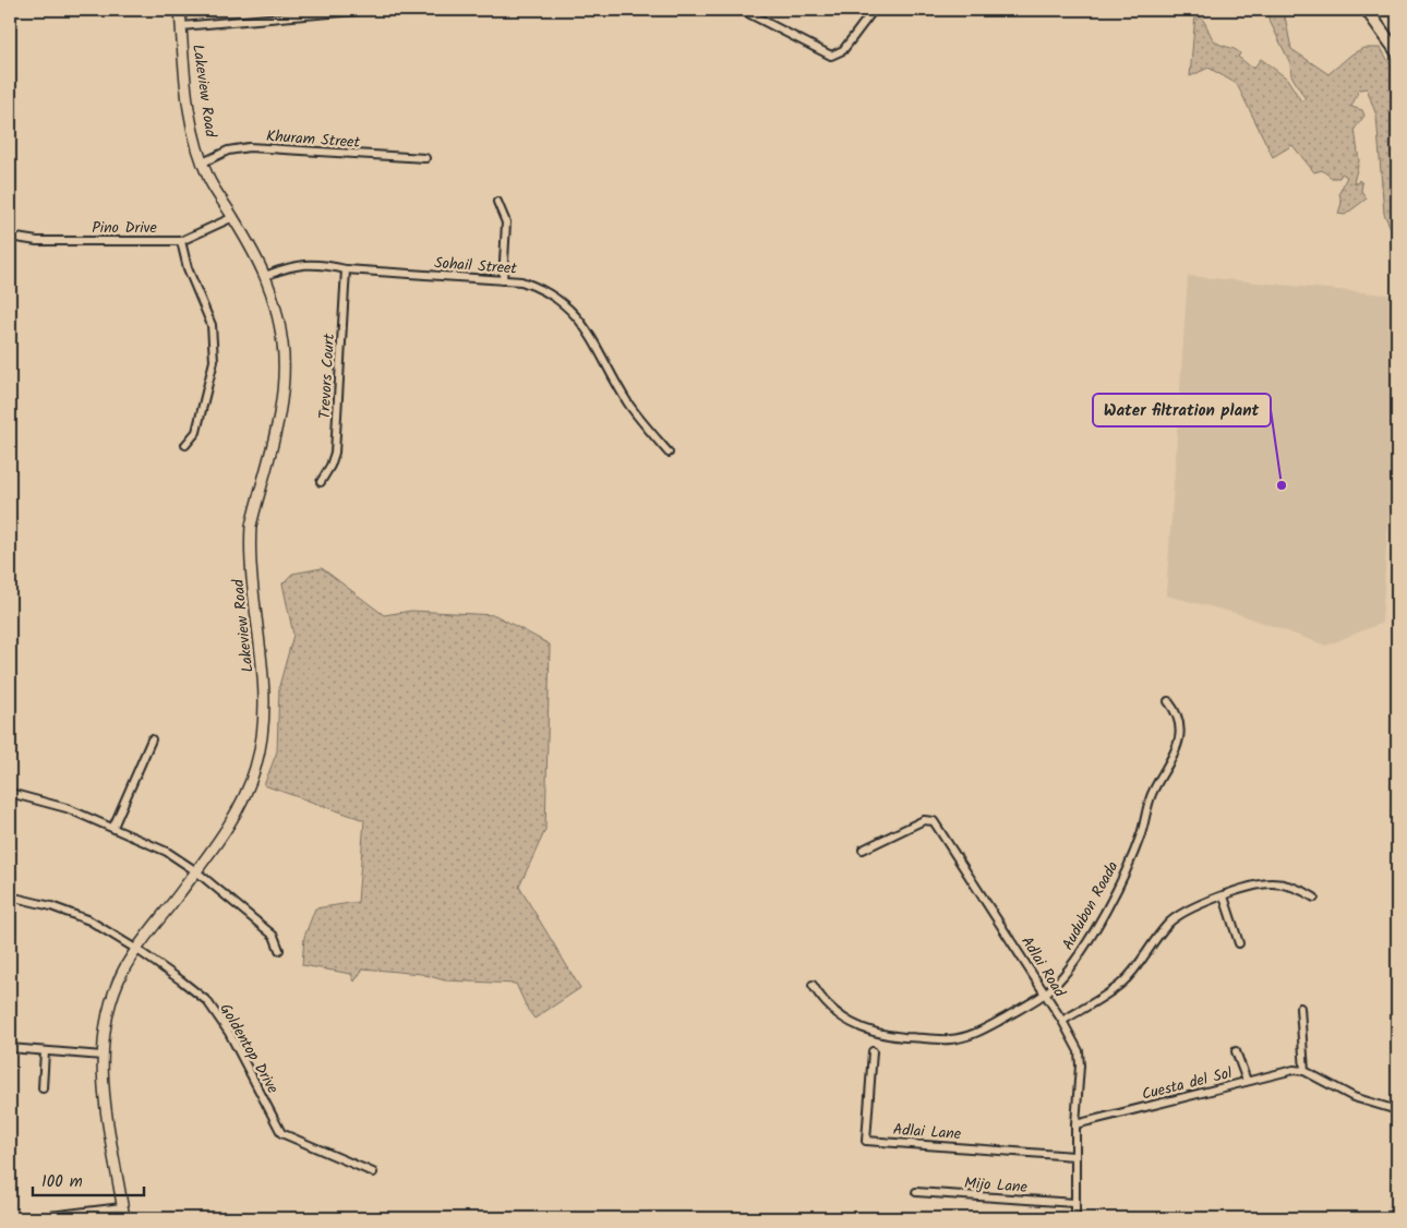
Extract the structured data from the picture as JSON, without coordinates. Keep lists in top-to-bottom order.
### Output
{
  "streets": {
    "street": [
      "Lakeview Road",
      "Khuram Street",
      "Pino Drive",
      "Sohail Street",
      "Trevors Court",
      "Audubon Roada",
      "Adlai Road",
      "Goldentop Drive",
      "Cuesta del Sol",
      "Adlai Lane",
      "Mijo Lane"
    ]
  },
  "crossings": [
    ["Lakeview Road", "Khuram Street"],
    ["Lakeview Road", "Pino Drive"],
    ["Lakeview Road", "Sohail Street"],
    ["Lakeview Road", "Goldentop Drive"],
    ["Sohail Street", "Trevors Court"],
    ["Audubon Roada", "Adlai Road"],
    ["Adlai Road", "Cuesta del Sol"],
    ["Adlai Road", "Adlai Lane"],
    ["Adlai Road", "Mijo Lane"]
  ],
  "places": ["Water filtration plant"],
  "scale_bar": "100 m"
}
